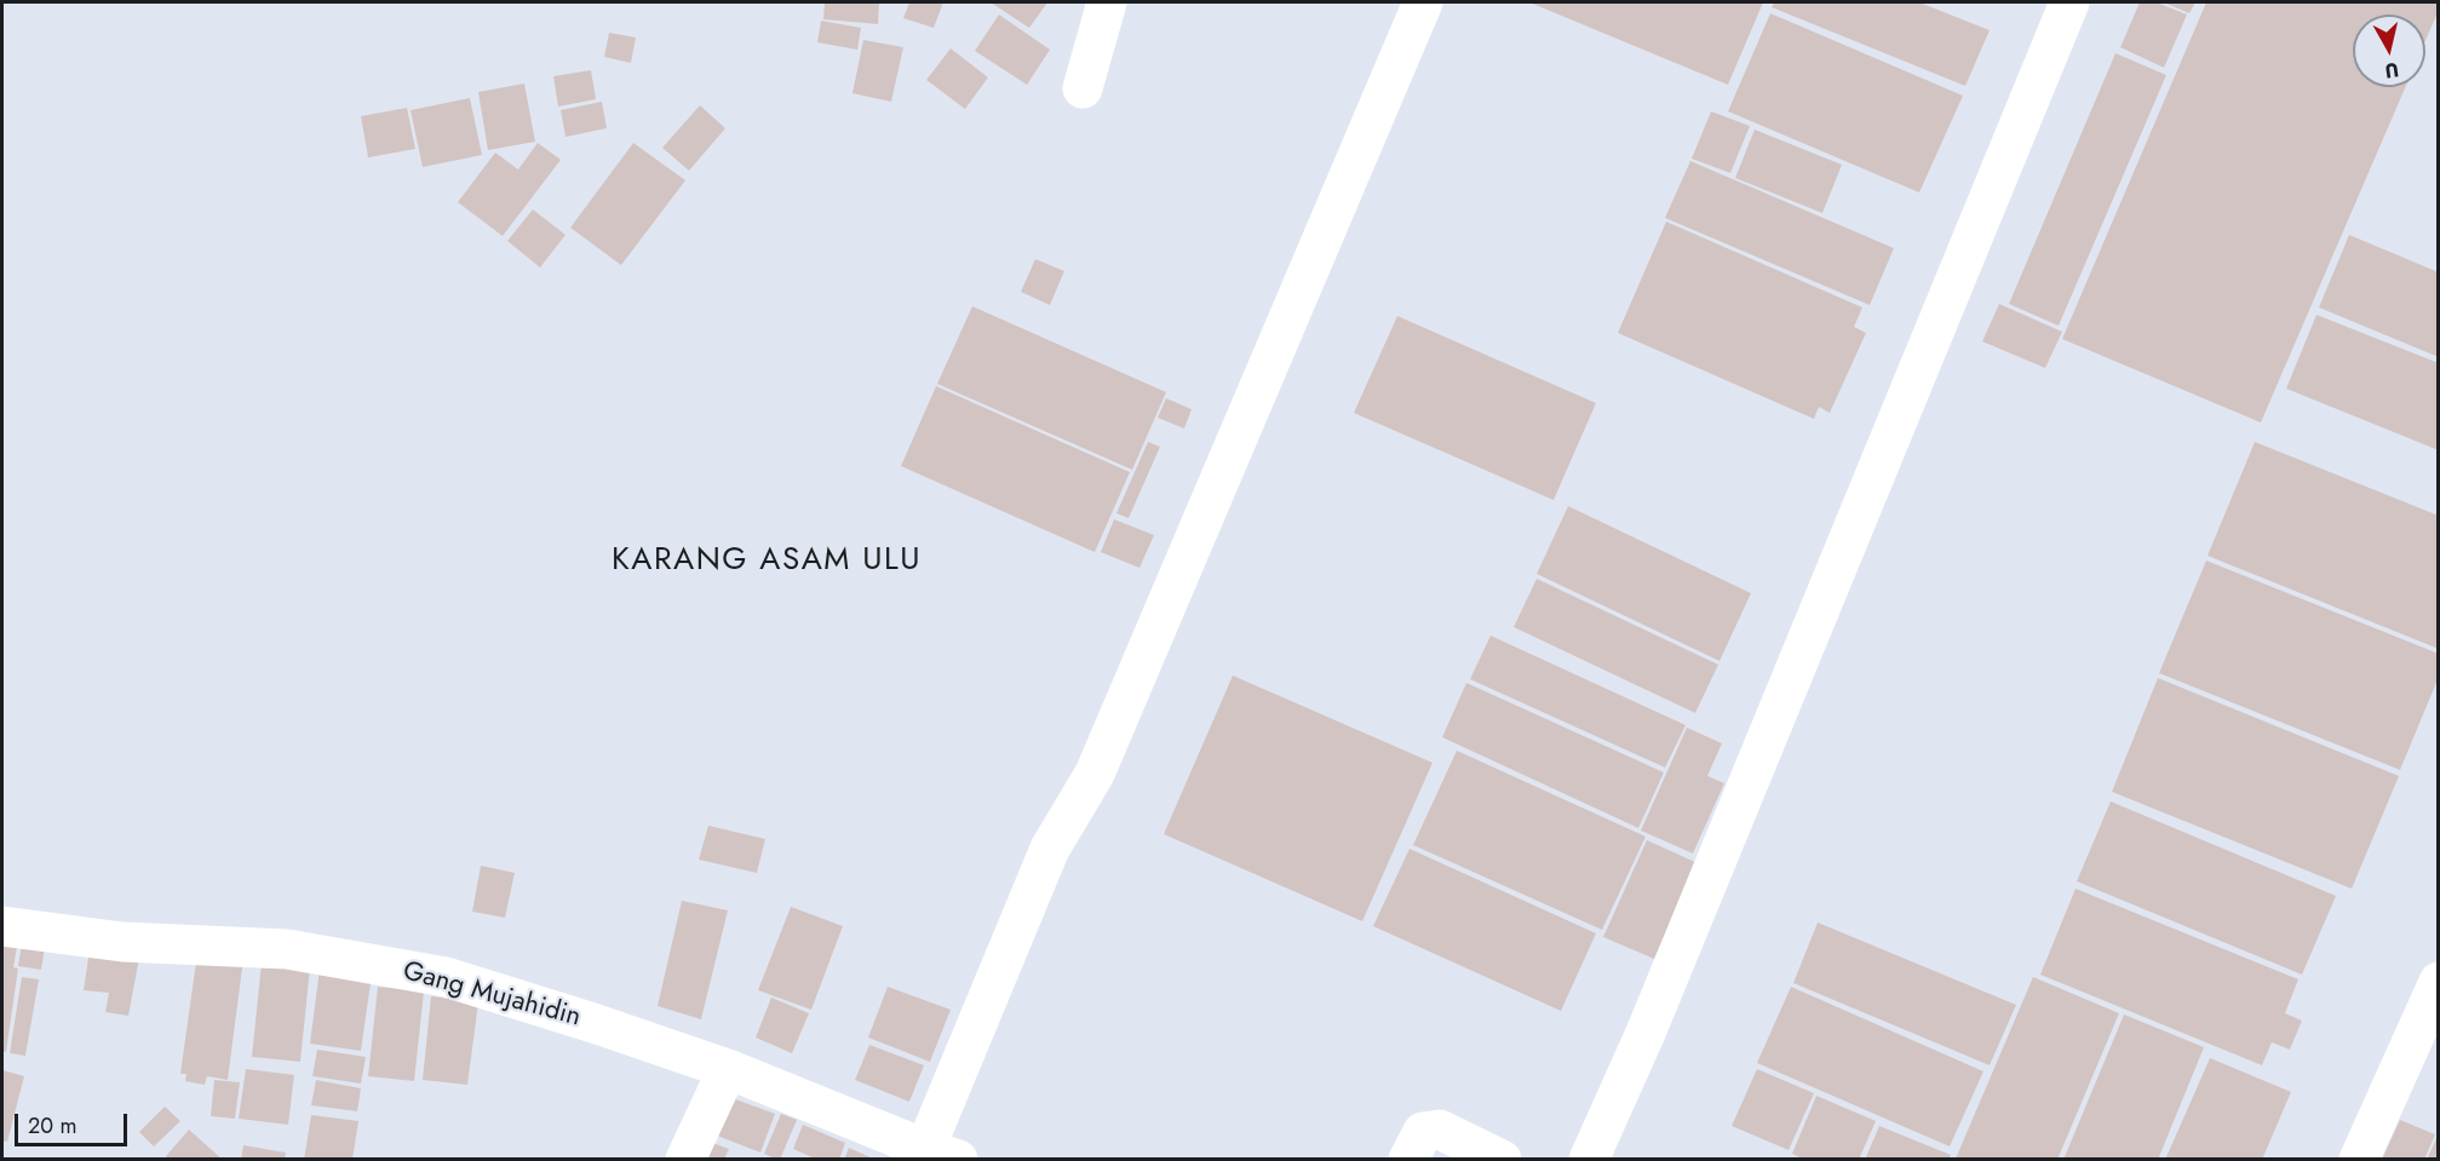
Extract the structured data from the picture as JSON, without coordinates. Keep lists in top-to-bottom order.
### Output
{
  "streets": {
    "street": ["Gang Mujahidin"]
  },
  "districts": ["KARANG ASAM ULU"],
  "scale_bar": "20 m",
  "north": "bottom"
}
